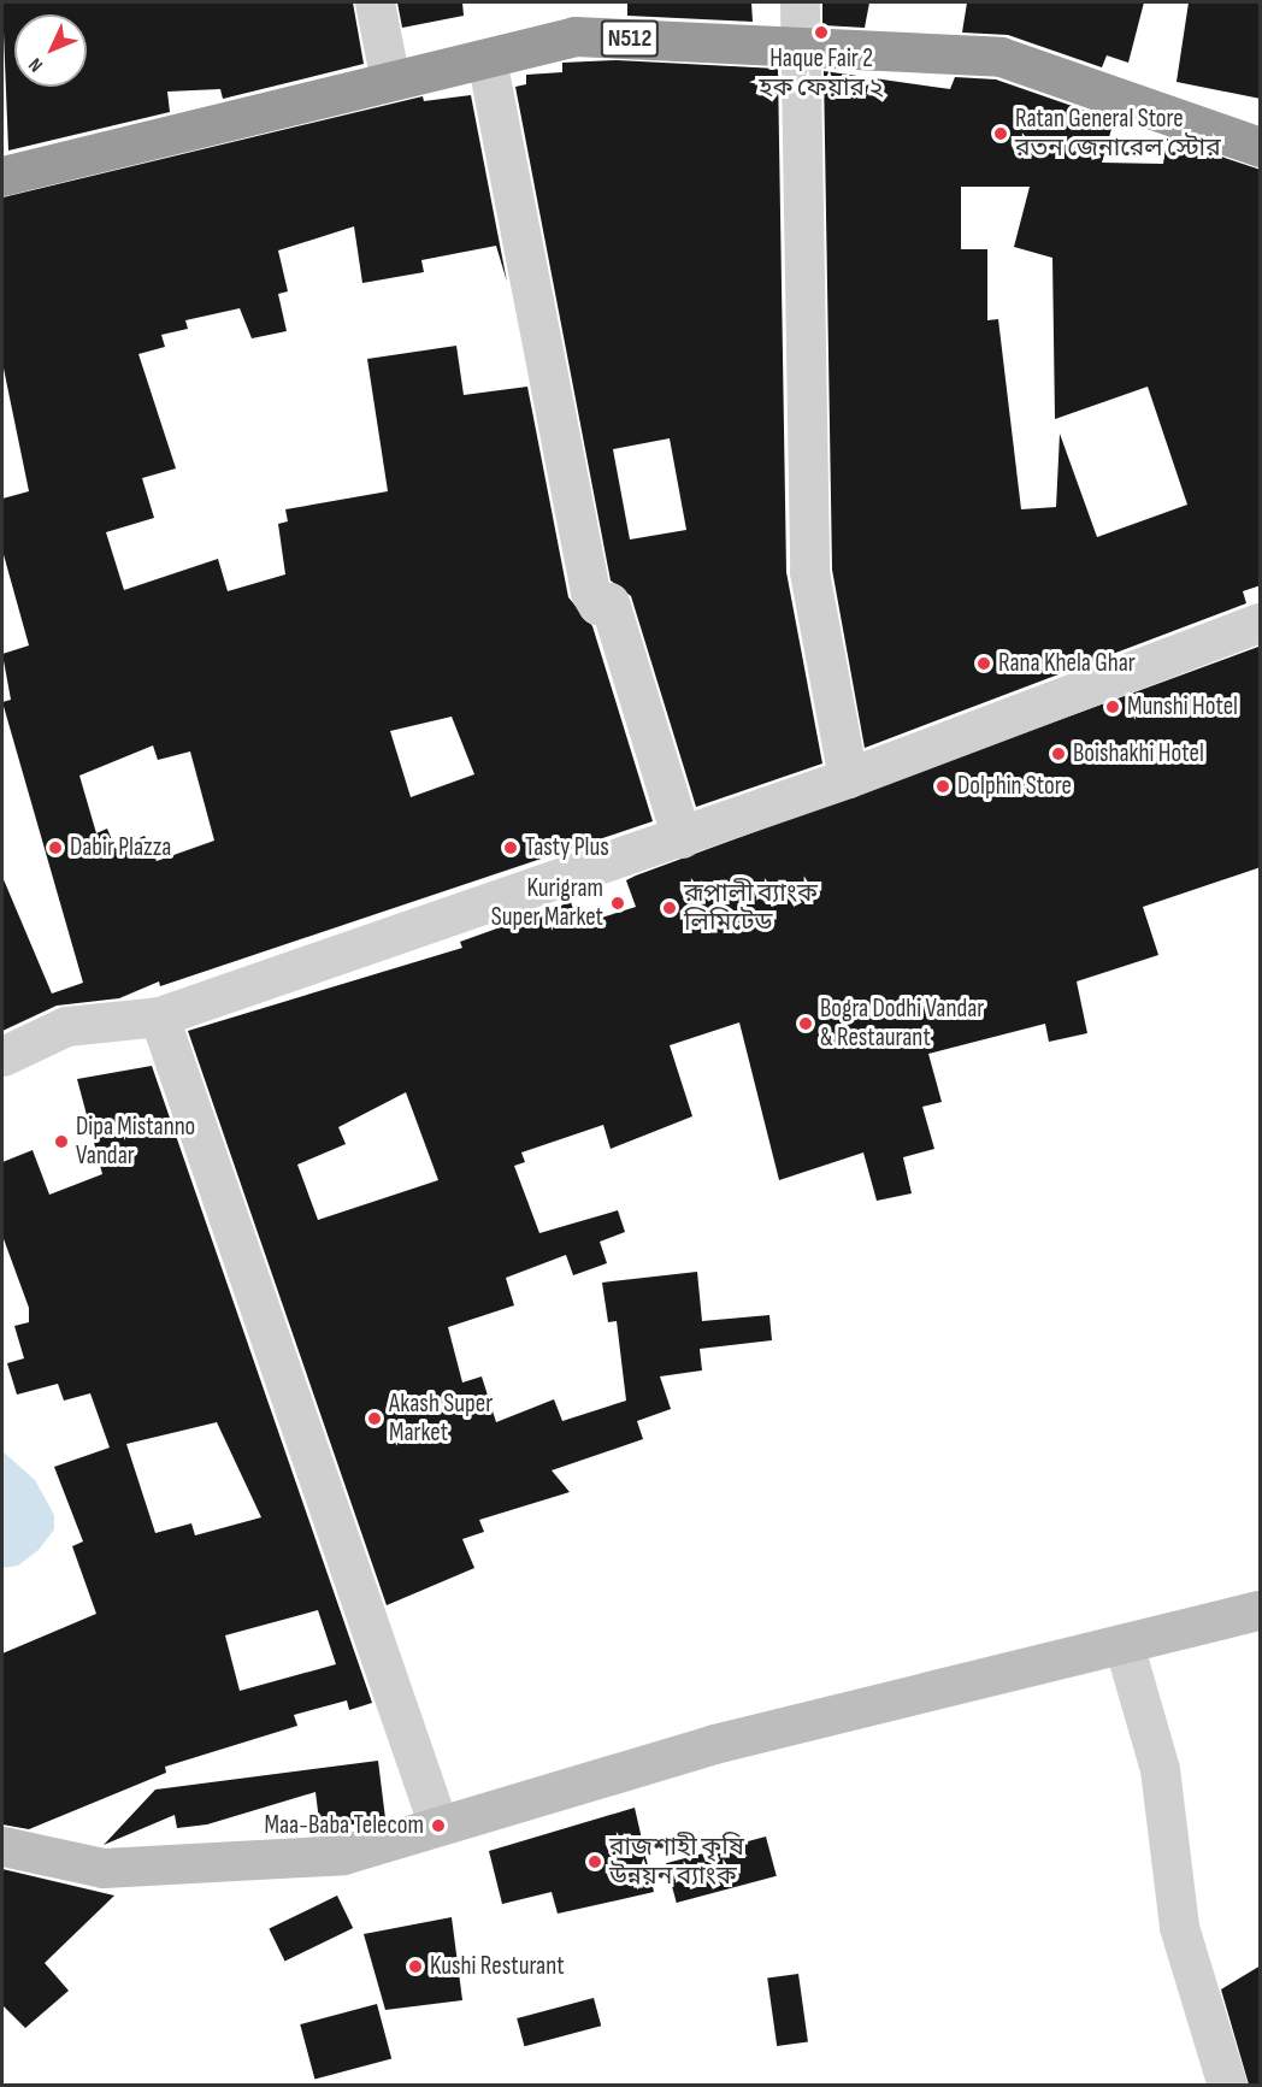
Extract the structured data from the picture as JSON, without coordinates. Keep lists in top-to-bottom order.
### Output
{
  "streets": {
    "highway": ["N512"]
  },
  "places": [
    "Haque Fair 2 হক ফেয়ার ২",
    "Ratan General Store রতন জেনারেল স্টোর",
    "Rana Khela Ghar",
    "Munshi Hotel",
    "Boishakhi Hotel",
    "Dolphin Store",
    "Dabir Plazza",
    "Tasty Plus",
    "Kurigram Super Market",
    "রূপালী ব্যাংক লিমিটেড",
    "Bogra Dodhi Vandar & Restaurant",
    "Dipa Mistanno Vandar",
    "Akash Super Market",
    "Maa-Baba Telecom",
    "রাজশাহী কৃষি উন্নয়ন ব্যাংক",
    "Kushi Resturant"
  ],
  "north": "bottom left"
}
